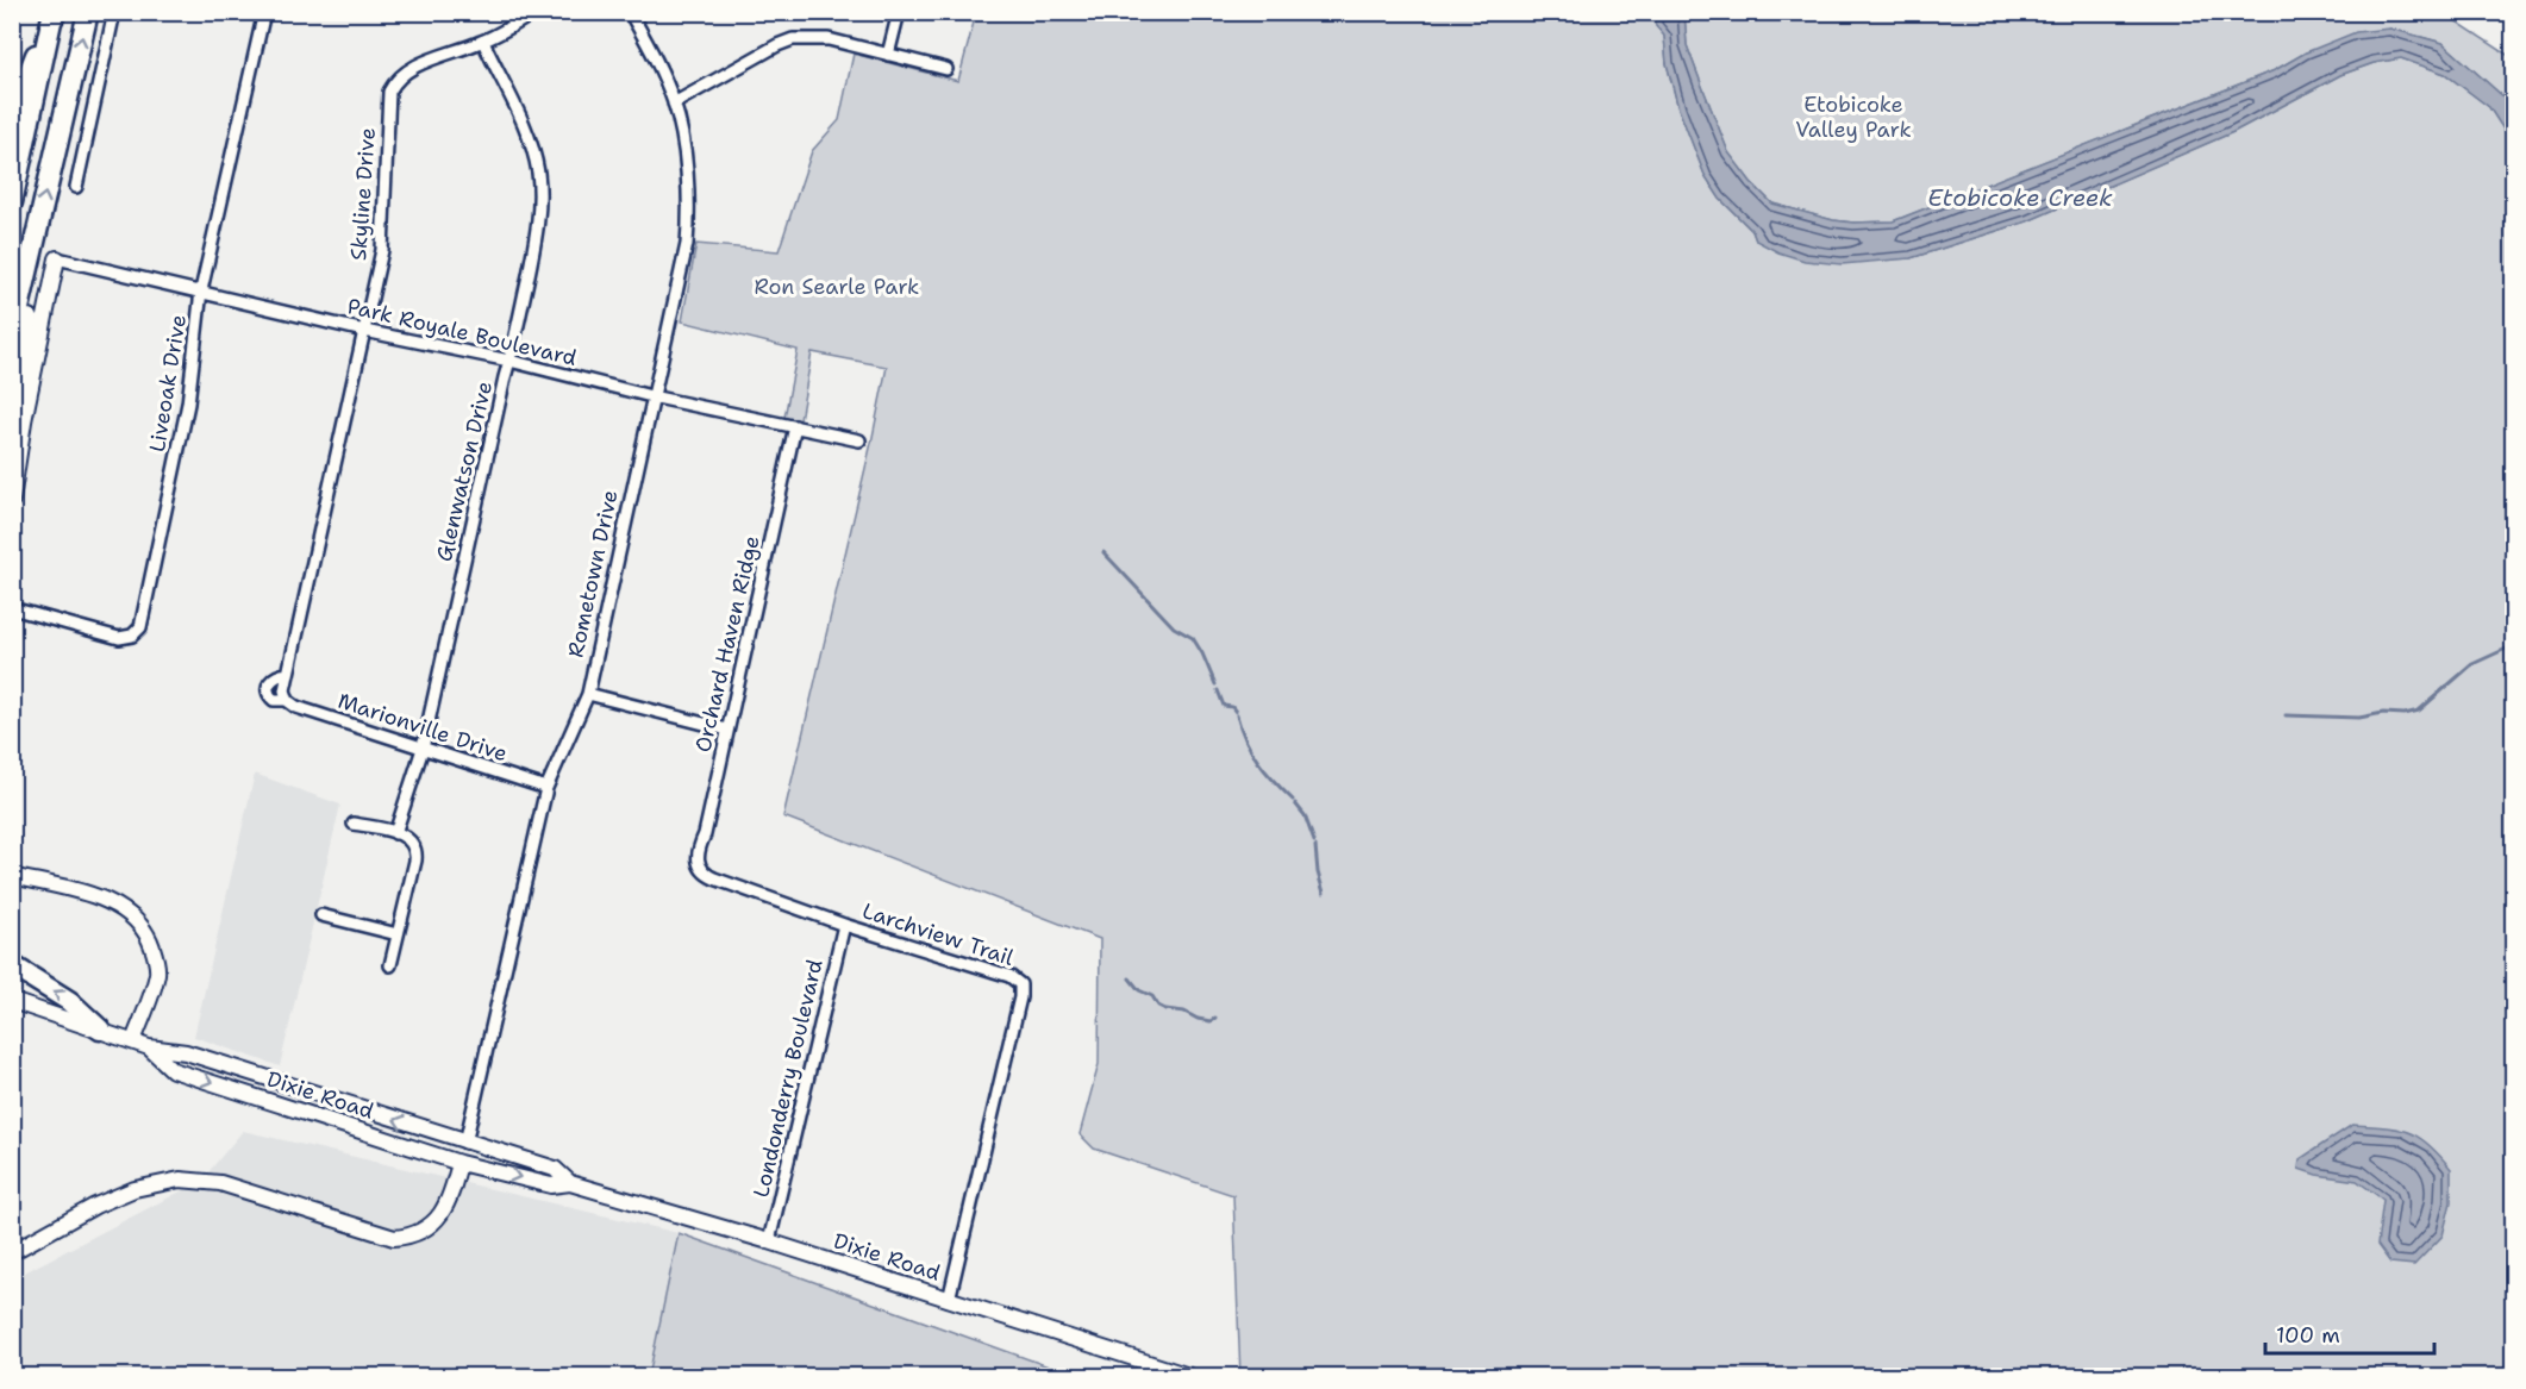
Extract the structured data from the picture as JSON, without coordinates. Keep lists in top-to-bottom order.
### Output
{
  "streets": {
    "main road": ["Dixie Road"],
    "street": [
      "Skyline Drive",
      "Park Royale Boulevard",
      "Liveoak Drive",
      "Glenwatson Drive",
      "Rometown Drive",
      "Orchard Haven Ridge",
      "Marionville Drive",
      "Larchview Trail",
      "Londonderry Boulevard"
    ]
  },
  "crossings": [
    ["Skyline Drive", "Park Royale Boulevard"],
    ["Skyline Drive", "Glenwatson Drive"],
    ["Skyline Drive", "Marionville Drive"],
    ["Park Royale Boulevard", "Liveoak Drive"],
    ["Park Royale Boulevard", "Glenwatson Drive"],
    ["Park Royale Boulevard", "Rometown Drive"],
    ["Park Royale Boulevard", "Orchard Haven Ridge"],
    ["Glenwatson Drive", "Marionville Drive"],
    ["Rometown Drive", "Marionville Drive"],
    ["Rometown Drive", "Dixie Road"],
    ["Orchard Haven Ridge", "Larchview Trail"],
    ["Larchview Trail", "Londonderry Boulevard"],
    ["Larchview Trail", "Dixie Road"],
    ["Londonderry Boulevard", "Dixie Road"]
  ],
  "water": ["Etobicoke Creek"],
  "parks": ["Etobicoke Valley Park", "Ron Searle Park"],
  "scale_bar": "100 m"
}
